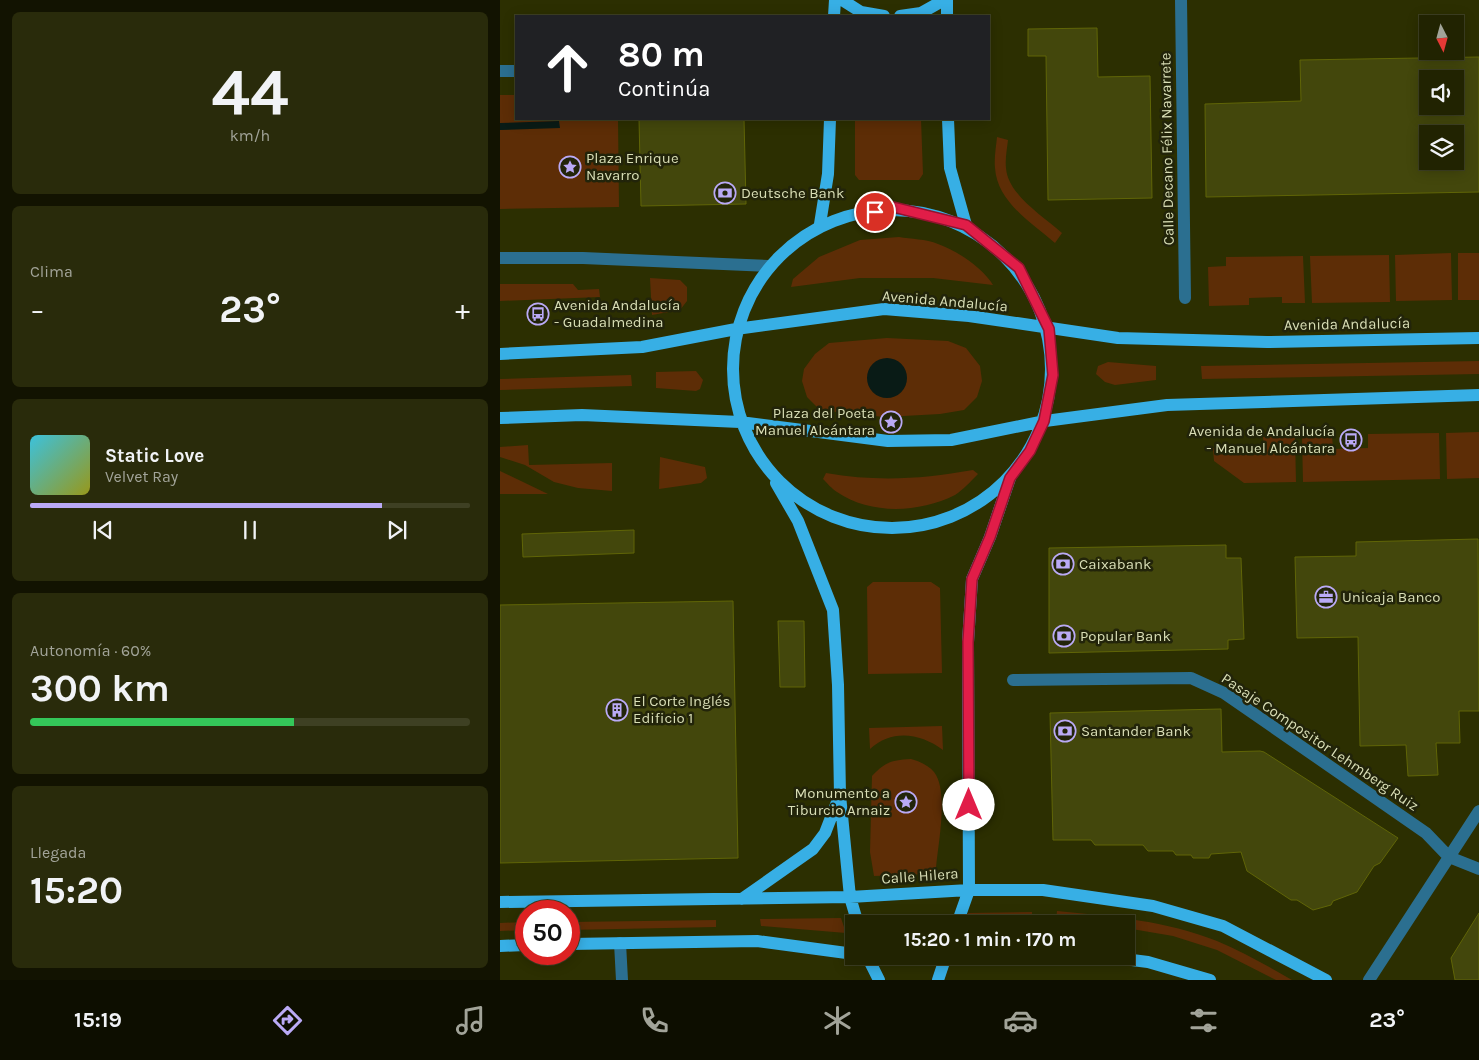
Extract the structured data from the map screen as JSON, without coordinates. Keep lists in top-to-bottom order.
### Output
{
  "streets": {
    "main road": ["Avenida Andalucía", "Calle Hilera"],
    "street": ["Calle Decano Félix Navarrete", "Pasaje Compositor Lehmberg Ruiz"]
  },
  "places": {
    "place": ["Plaza Enrique Navarro", "Plaza del Poeta Manuel Alcántara", "Monumento a Tiburcio Arnaiz"],
    "bank": [
      "Deutsche Bank",
      "Caixabank",
      "Popular Bank",
      "Santander Bank"
    ],
    "bus stop": ["Avenida Andalucía - Guadalmedina", "Avenida de Andalucía - Manuel Alcántara"],
    "office": ["Unicaja Banco"],
    "building": ["El Corte Inglés Edificio 1"]
  },
  "north": "bottom",
  "page": {
    "tile": [
      ["44", "km/h"],
      "Clima",
      ["Autonomía · 60%", "300 km"],
      ["Llegada", "15:20"]
    ],
    "turn": ["80 m", "Continúa"],
    "heat": ["−", "23°", "+"],
    "song": ["Static Love", "Velvet Ray"],
    "limit": "50",
    "trip": "15:20 · 1 min · 170 m",
    "tabs": ["15:19", "23°"]
  }
}
